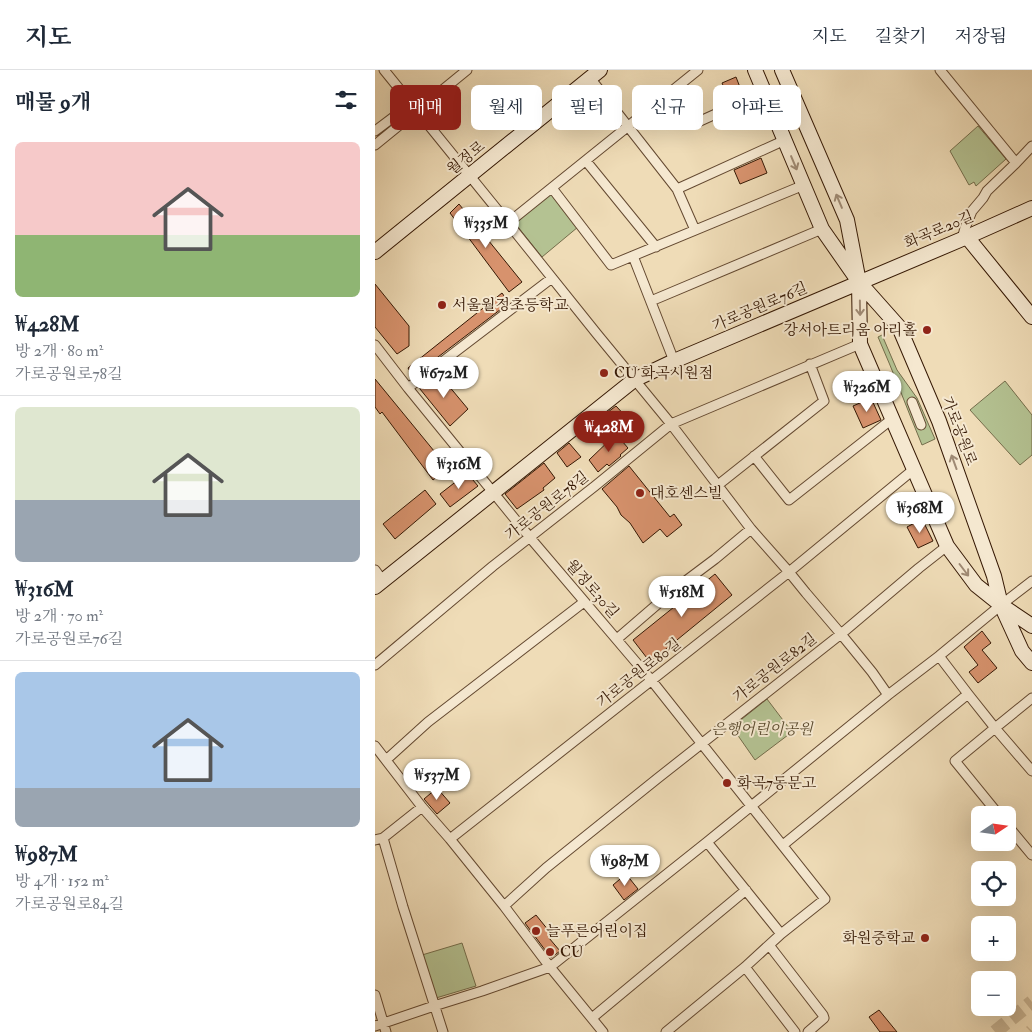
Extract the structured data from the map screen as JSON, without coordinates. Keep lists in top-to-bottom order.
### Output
{
  "streets": {
    "main road": [
      "월정로",
      "화곡로20길",
      "가로공원로76길",
      "가로공원로"
    ],
    "street": [
      "가로공원로78길",
      "월정로30길",
      "가로공원로82길",
      "가로공원로80길"
    ]
  },
  "crossings": [
    ["화곡로20길", "가로공원로76길"],
    ["화곡로20길", "가로공원로"],
    ["가로공원로76길", "가로공원로"],
    ["가로공원로76길", "월정로30길"],
    ["가로공원로", "가로공원로78길"],
    ["가로공원로", "가로공원로82길"],
    ["가로공원로", "가로공원로80길"],
    ["가로공원로78길", "월정로30길"],
    ["월정로30길", "가로공원로82길"],
    ["월정로30길", "가로공원로80길"]
  ],
  "parks": ["은행어린이공원"],
  "places": [
    "서울월정초등학교",
    "강서아트리움 아리홀",
    "CU 화곡시원점",
    "대호센스빌",
    "화곡7동문고",
    "늘푸른어린이집",
    "화원중학교",
    "CU"
  ],
  "north": "right",
  "page": {
    "header": "지도",
    "nav": ["지도", "길찾기", "저장됨"],
    "heading": "매물 9개",
    "chip": [
      "매매",
      "월세",
      "필터",
      "신규",
      "아파트"
    ],
    "list": [
      {
        "name": "₩428M",
        "note": "방 2개 · 80 m² · 가로공원로78길"
      },
      {
        "name": "₩316M",
        "note": "방 2개 · 70 m² · 가로공원로76길"
      },
      {
        "name": "₩987M",
        "note": "방 4개 · 152 m² · 가로공원로84길"
      }
    ],
    "price": [
      "₩335M",
      "₩672M",
      "₩326M",
      "₩428M",
      "₩316M",
      "₩368M",
      "₩518M",
      "₩537M",
      "₩987M"
    ],
    "map_buttons": ["+", "−"]
  }
}
